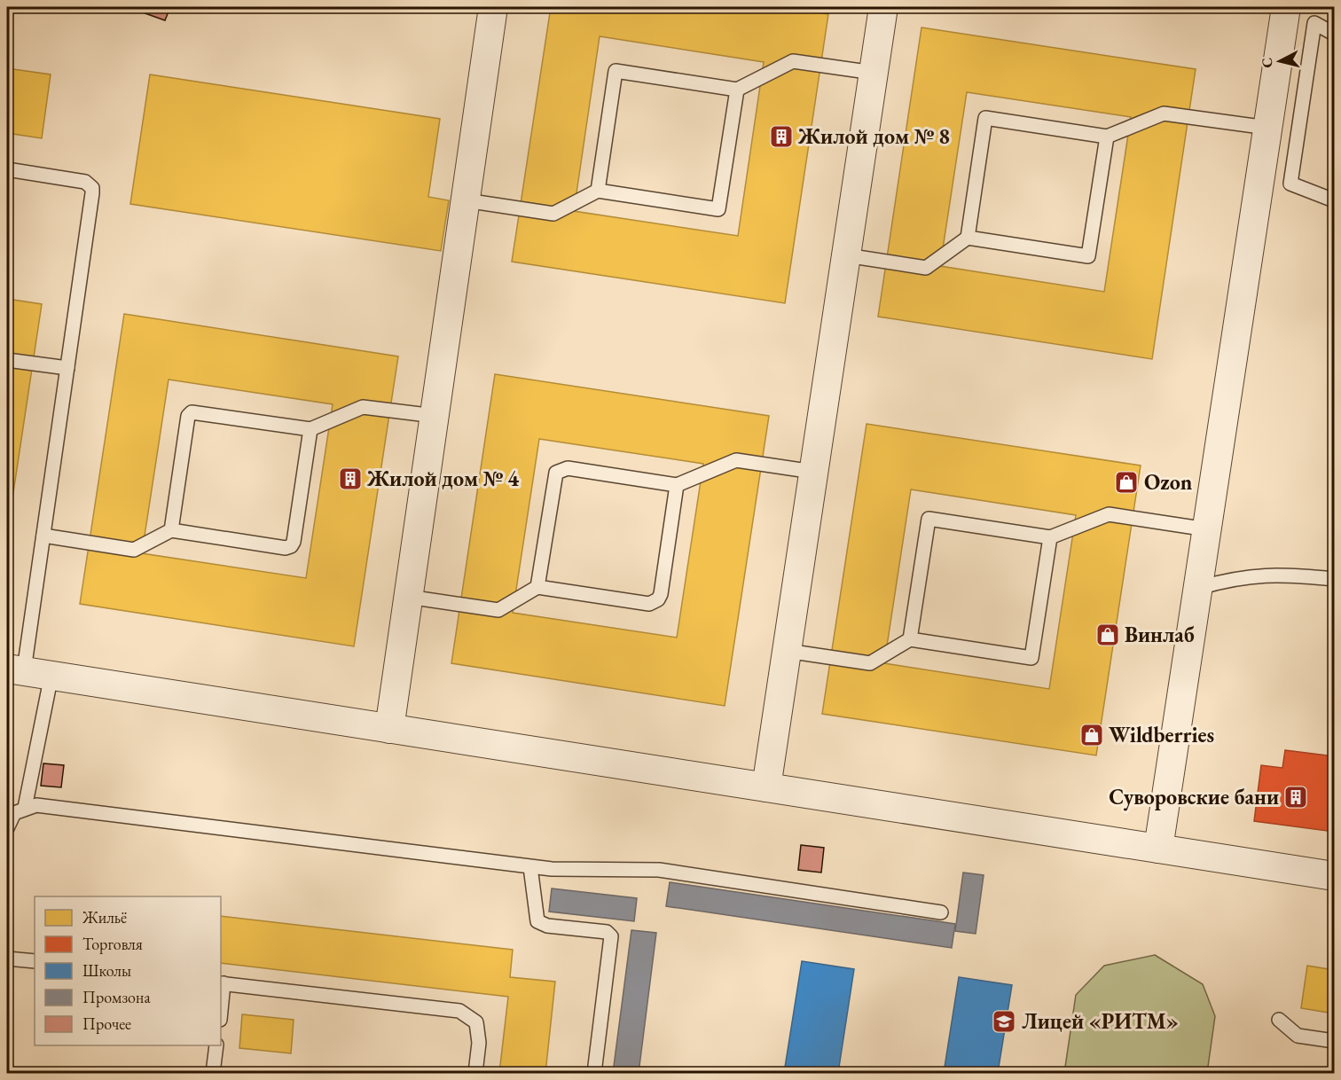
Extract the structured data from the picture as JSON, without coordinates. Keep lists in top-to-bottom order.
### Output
{
  "places": {
    "building": ["Жилой дом № 8", "Жилой дом № 4", "Суворовские бани"],
    "shop": ["Ozon", "Винлаб", "Wildberries"],
    "school or university": ["Лицей «РИТМ»"]
  },
  "legend": [
    "Жильё",
    "Торговля",
    "Школы",
    "Промзона",
    "Прочее"
  ],
  "north": "left"
}
